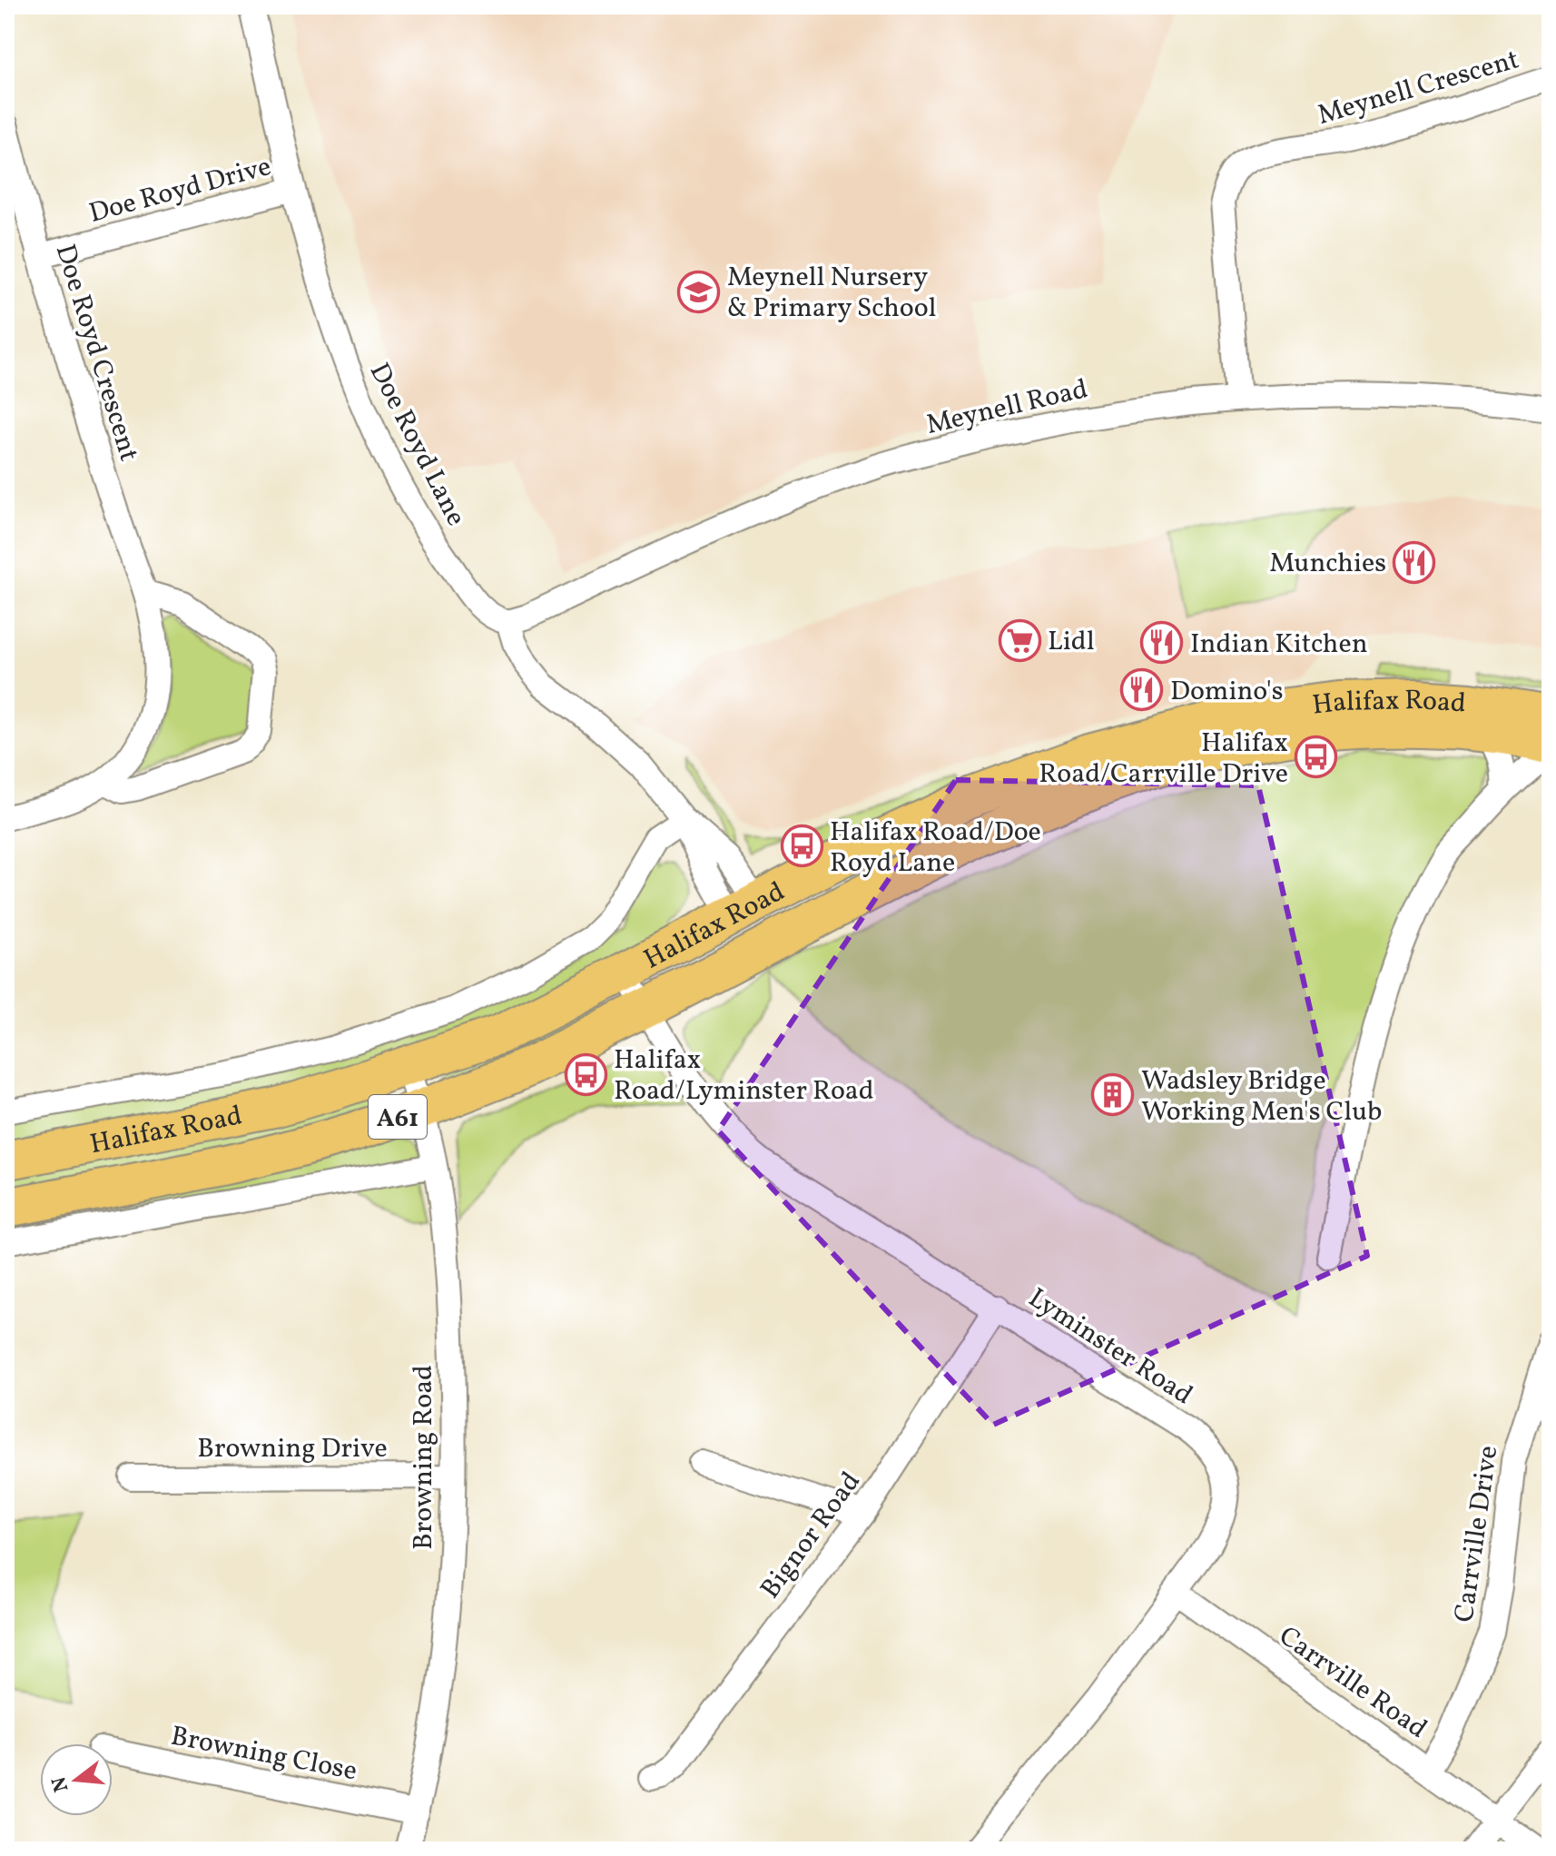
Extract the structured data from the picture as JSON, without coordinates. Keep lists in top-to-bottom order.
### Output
{
  "streets": {
    "highway": ["Halifax Road", "A61"],
    "street": [
      "Meynell Crescent",
      "Doe Royd Drive",
      "Doe Royd Crescent",
      "Meynell Road",
      "Doe Royd Lane",
      "Lyminster Road",
      "Browning Drive",
      "Browning Road",
      "Carrville Drive",
      "Bignor Road",
      "Carrville Road",
      "Browning Close"
    ]
  },
  "crossings": [
    ["Meynell Crescent", "Meynell Road"],
    ["Doe Royd Drive", "Doe Royd Crescent"],
    ["Doe Royd Drive", "Doe Royd Lane"],
    ["Meynell Road", "Doe Royd Lane"],
    ["Halifax Road", "Lyminster Road"],
    ["Halifax Road", "Browning Road"],
    ["Lyminster Road", "Bignor Road"],
    ["Lyminster Road", "Carrville Road"],
    ["Browning Drive", "Browning Road"],
    ["Browning Road", "Browning Close"],
    ["Carrville Drive", "Carrville Road"]
  ],
  "places": {
    "school or university": ["Meynell Nursery & Primary School"],
    "restaurant": ["Munchies", "Indian Kitchen", "Domino's"],
    "supermarket": ["Lidl"],
    "bus stop": ["Halifax Road/Carrville Drive", "Halifax Road/Doe Royd Lane", "Halifax Road/Lyminster Road"],
    "building": ["Wadsley Bridge Working Men's Club"]
  },
  "north": "left"
}
